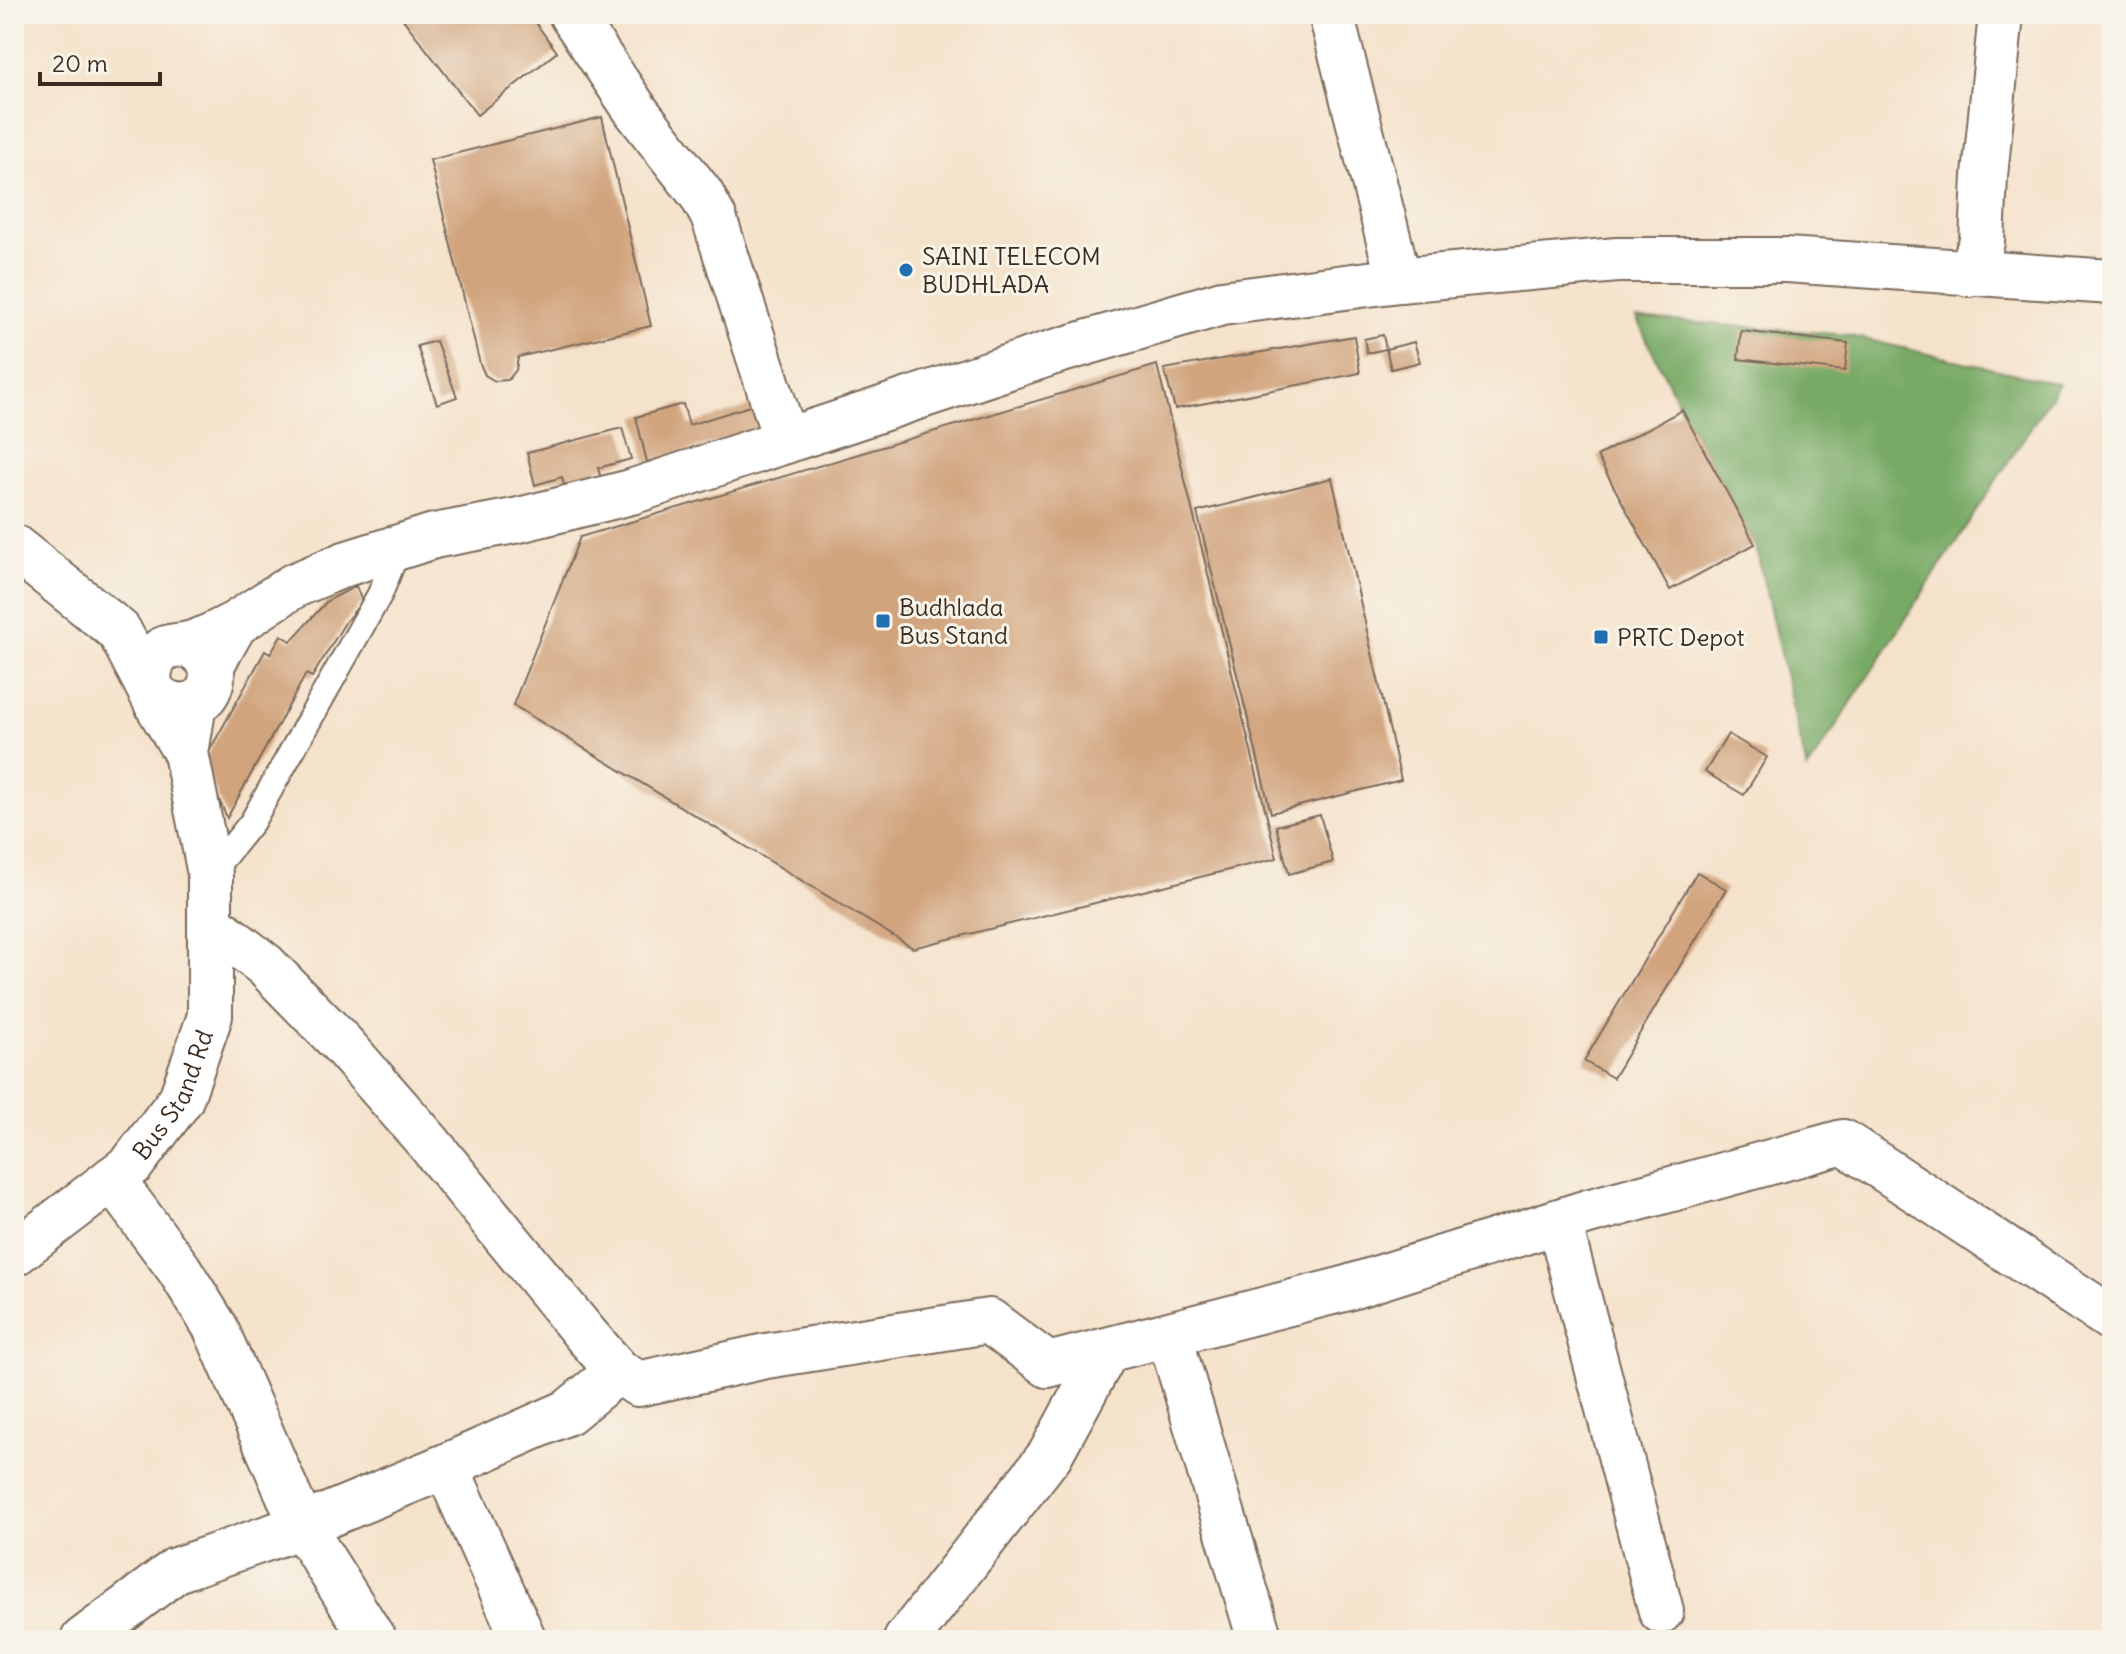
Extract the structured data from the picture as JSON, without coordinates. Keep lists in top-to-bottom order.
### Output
{
  "streets": {
    "street": ["Bus Stand Rd"]
  },
  "places": {
    "other": ["SAINI TELECOM BUDHLADA"],
    "transit": ["Budhlada Bus Stand", "PRTC Depot"]
  },
  "scale_bar": "20 m"
}
